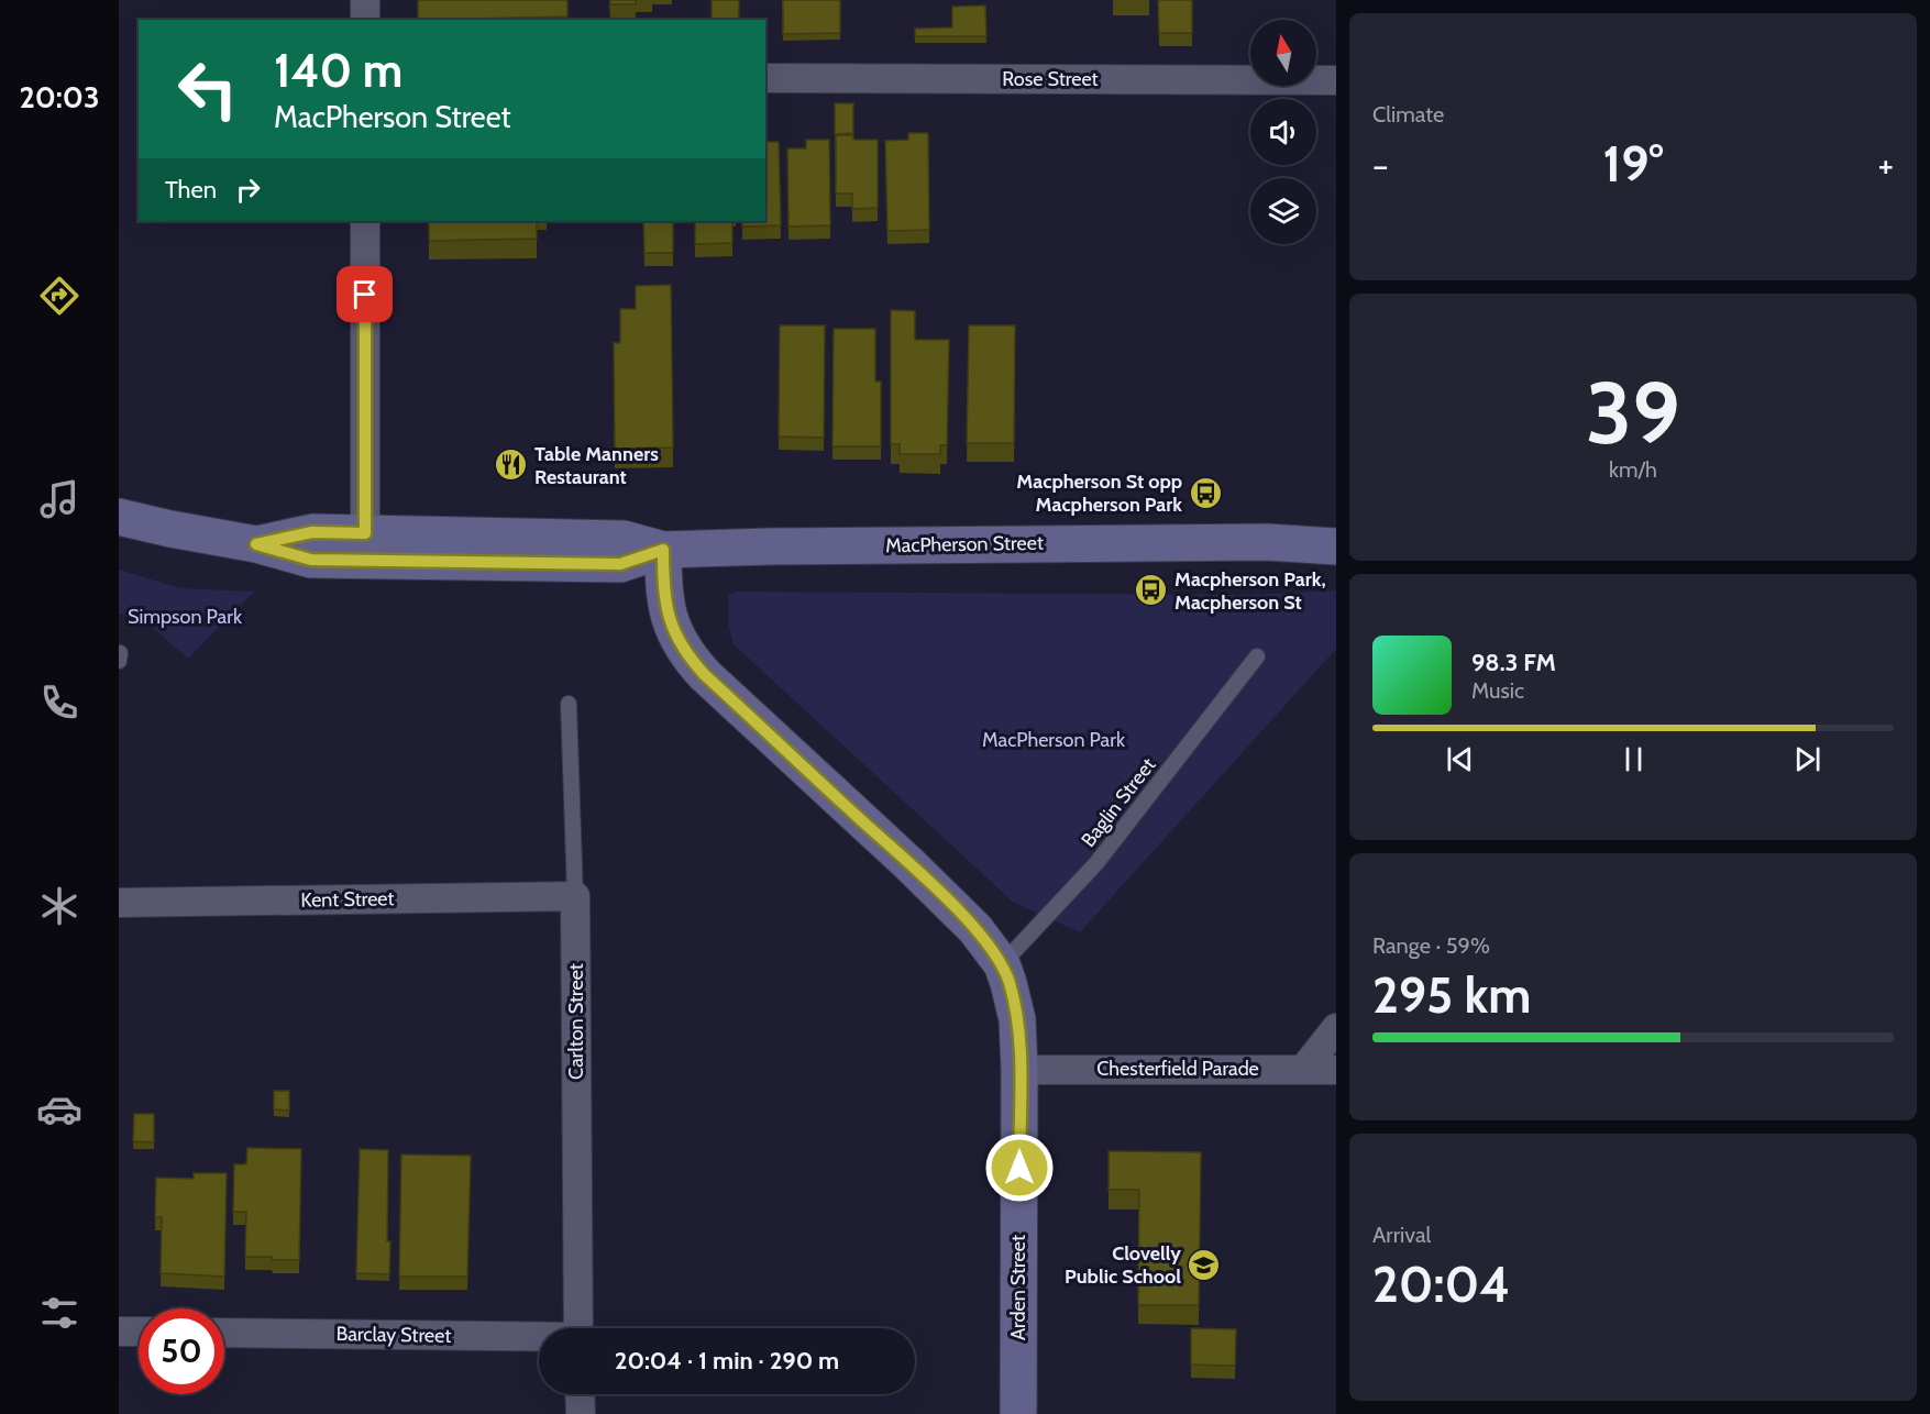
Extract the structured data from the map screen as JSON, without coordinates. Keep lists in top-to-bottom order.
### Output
{
  "streets": {
    "main road": ["MacPherson Street", "Arden Street"],
    "street": [
      "Rose Street",
      "Kent Street",
      "Carlton Street",
      "Chesterfield Parade",
      "Barclay Street"
    ],
    "lane": ["Baglin Street"]
  },
  "crossings": [
    ["MacPherson Street", "Arden Street"],
    ["Baglin Street", "Arden Street"],
    ["Kent Street", "Carlton Street"],
    ["Chesterfield Parade", "Arden Street"]
  ],
  "parks": ["Simpson Park", "MacPherson Park"],
  "places": {
    "restaurant": ["Table Manners Restaurant"],
    "bus stop": ["Macpherson St opp Macpherson Park", "Macpherson Park, Macpherson St"],
    "school or university": ["Clovelly Public School"]
  },
  "north": "top",
  "page": {
    "tabs": "20:03",
    "tile": [
      "Climate",
      ["39", "km/h"],
      ["Range · 59%", "295 km"],
      ["Arrival", "20:04"]
    ],
    "turn": ["140 m", "MacPherson Street"],
    "heat": ["−", "19°", "+"],
    "then": "Then",
    "song": ["98.3 FM", "Music"],
    "limit": "50",
    "trip": "20:04 · 1 min · 290 m"
  }
}
